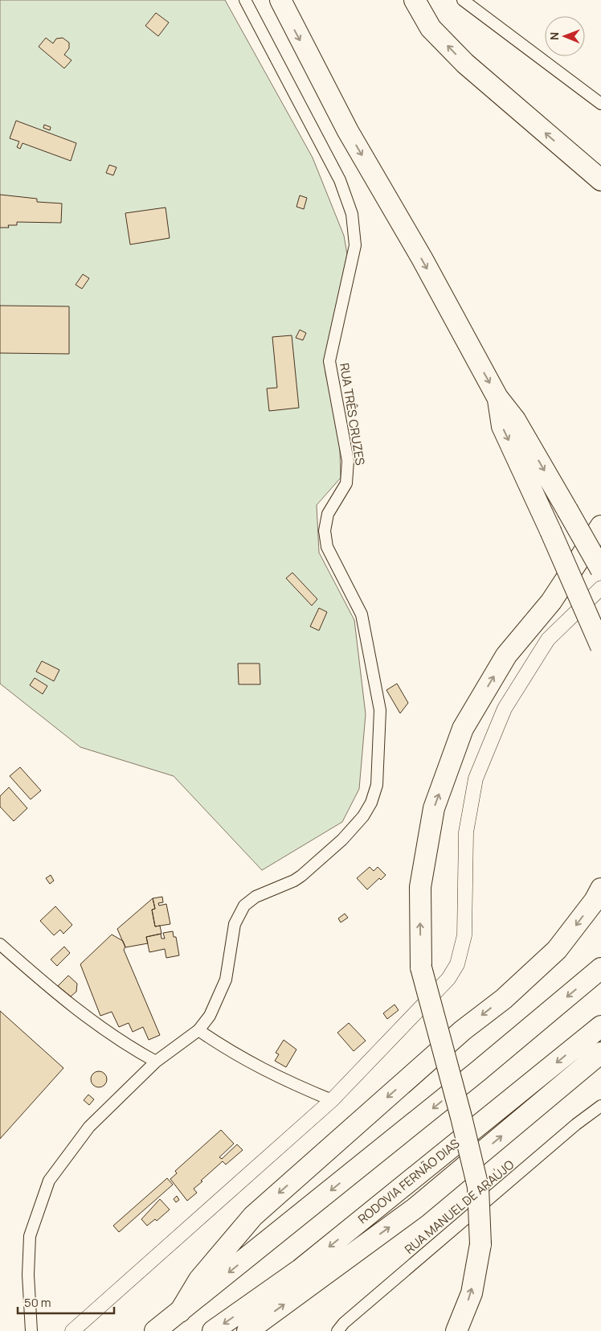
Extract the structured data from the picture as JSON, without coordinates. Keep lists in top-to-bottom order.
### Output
{
  "streets": {
    "highway": ["RODOVIA FERNÃO DIAS"],
    "street": ["RUA TRÊS CRUZES", "RUA MANUEL DE ARAÚJO"]
  },
  "scale_bar": "50 m",
  "north": "left"
}
